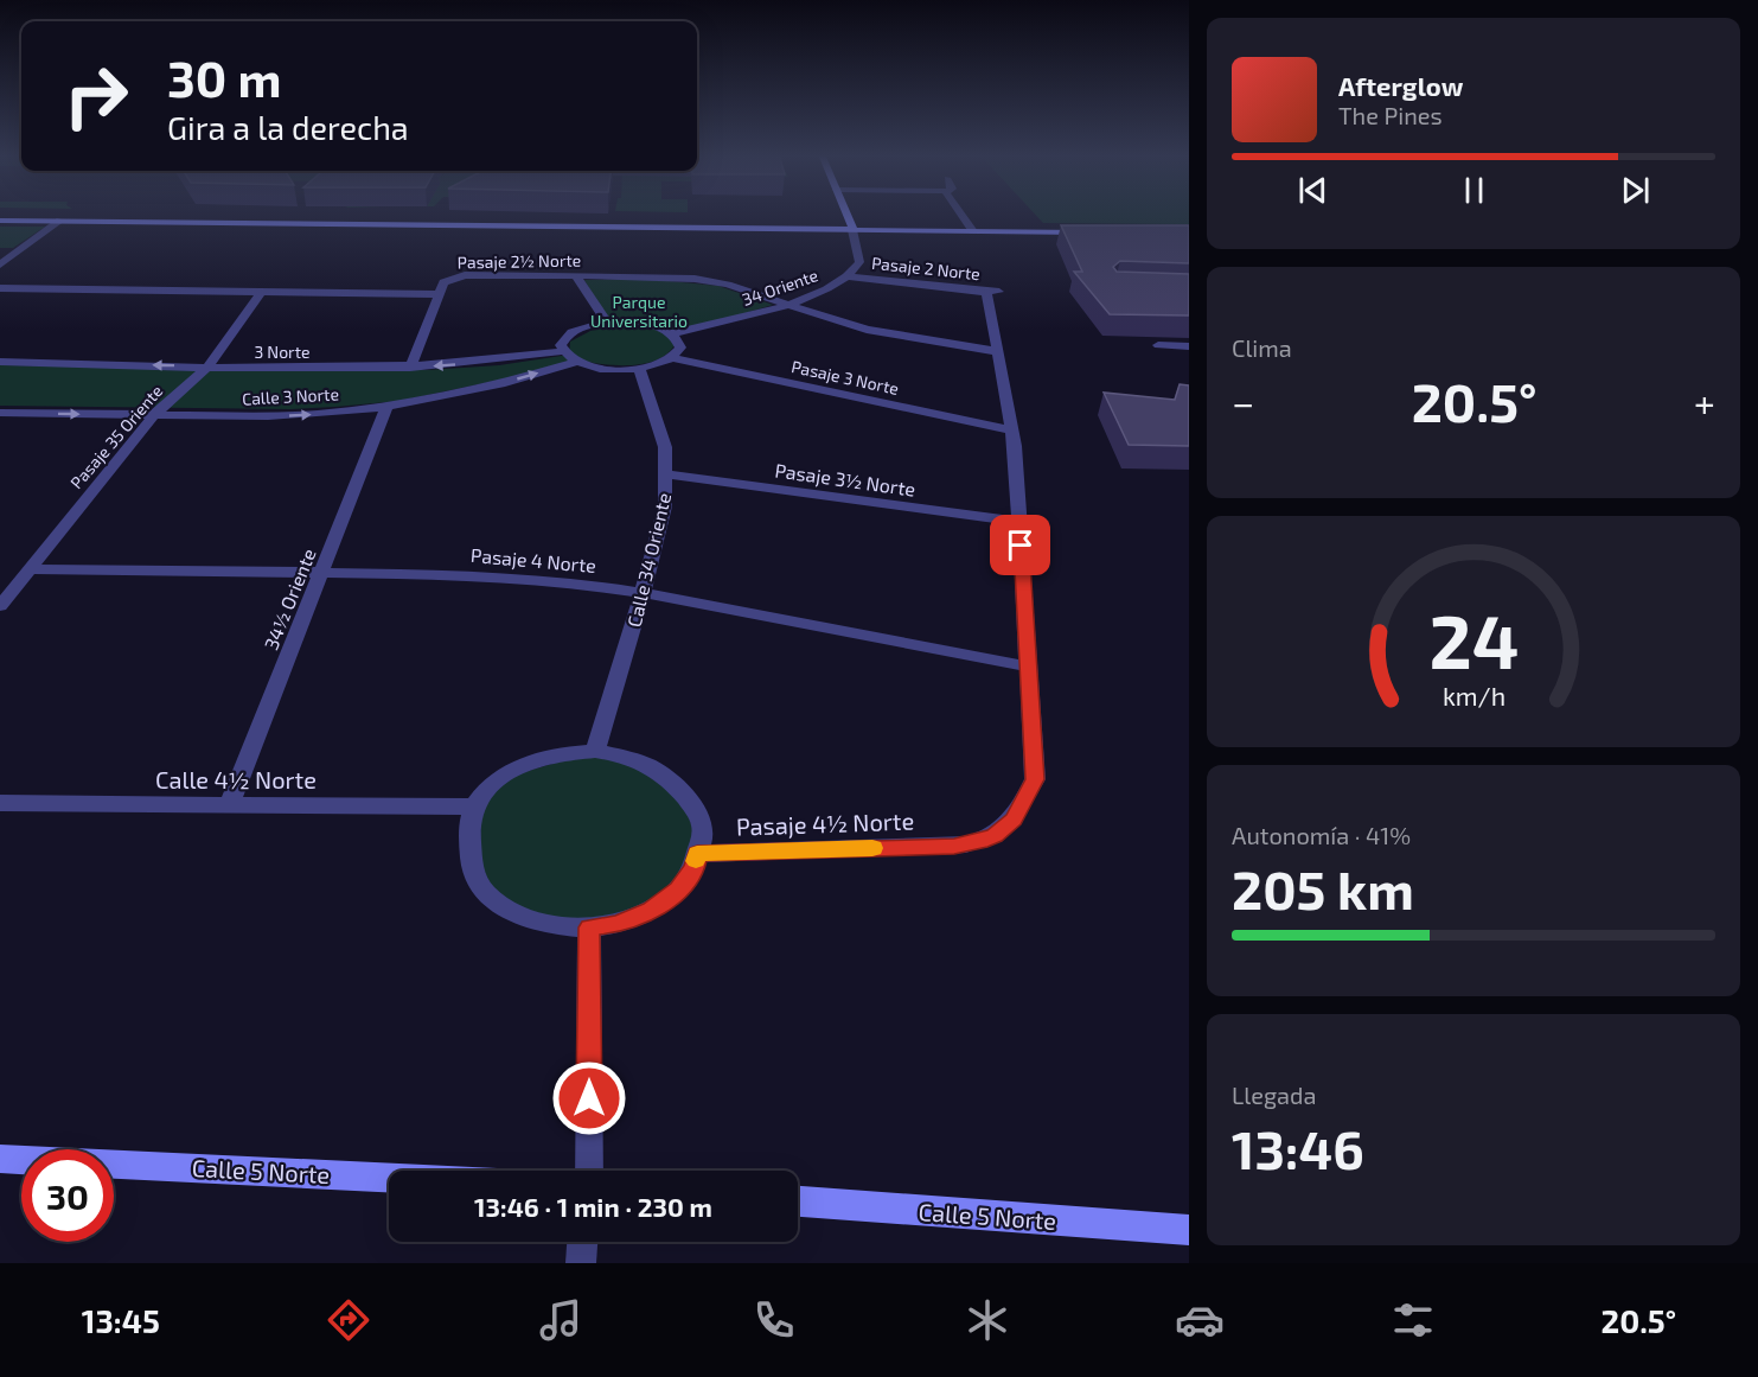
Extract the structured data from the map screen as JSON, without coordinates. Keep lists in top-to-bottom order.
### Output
{
  "streets": {
    "main road": ["34 Oriente", "Calle 5 Norte"],
    "street": [
      "Pasaje 2½ Norte",
      "Pasaje 2 Norte",
      "3 Norte",
      "Pasaje 3 Norte",
      "Calle 3 Norte",
      "Pasaje 35 Oriente",
      "Pasaje 3½ Norte",
      "Pasaje 4 Norte",
      "Calle 34 Oriente",
      "34½ Oriente",
      "Calle 4½ Norte",
      "Pasaje 4½ Norte"
    ]
  },
  "crossings": [
    ["Pasaje 2½ Norte", "34 Oriente"],
    ["Pasaje 2½ Norte", "Pasaje 4½ Norte"],
    ["Pasaje 2 Norte", "34 Oriente"],
    ["Pasaje 2 Norte", "Pasaje 4½ Norte"],
    ["34 Oriente", "3 Norte"],
    ["3 Norte", "Pasaje 35 Oriente"],
    ["Pasaje 3 Norte", "Pasaje 4½ Norte"],
    ["Calle 3 Norte", "Pasaje 35 Oriente"],
    ["Calle 3 Norte", "34½ Oriente"],
    ["Pasaje 35 Oriente", "Pasaje 4 Norte"],
    ["Pasaje 3½ Norte", "Calle 34 Oriente"],
    ["Pasaje 3½ Norte", "Pasaje 4½ Norte"],
    ["Pasaje 4 Norte", "Calle 34 Oriente"],
    ["Pasaje 4 Norte", "34½ Oriente"],
    ["Pasaje 4 Norte", "Pasaje 4½ Norte"],
    ["Calle 34 Oriente", "Calle 4½ Norte"],
    ["Calle 34 Oriente", "Pasaje 4½ Norte"],
    ["34½ Oriente", "Calle 4½ Norte"],
    ["Calle 4½ Norte", "Pasaje 4½ Norte"]
  ],
  "parks": ["Parque Universitario"],
  "page": {
    "turn": ["30 m", "Gira a la derecha"],
    "song": ["Afterglow", "The Pines"],
    "tile": [
      "Clima",
      ["Autonomía · 41%", "205 km"],
      ["Llegada", "13:46"]
    ],
    "heat": ["−", "20.5°", "+"],
    "limit": "30",
    "trip": "13:46 · 1 min · 230 m",
    "tabs": ["13:45", "20.5°"],
    "gauge": ["24", "km/h"]
  }
}
